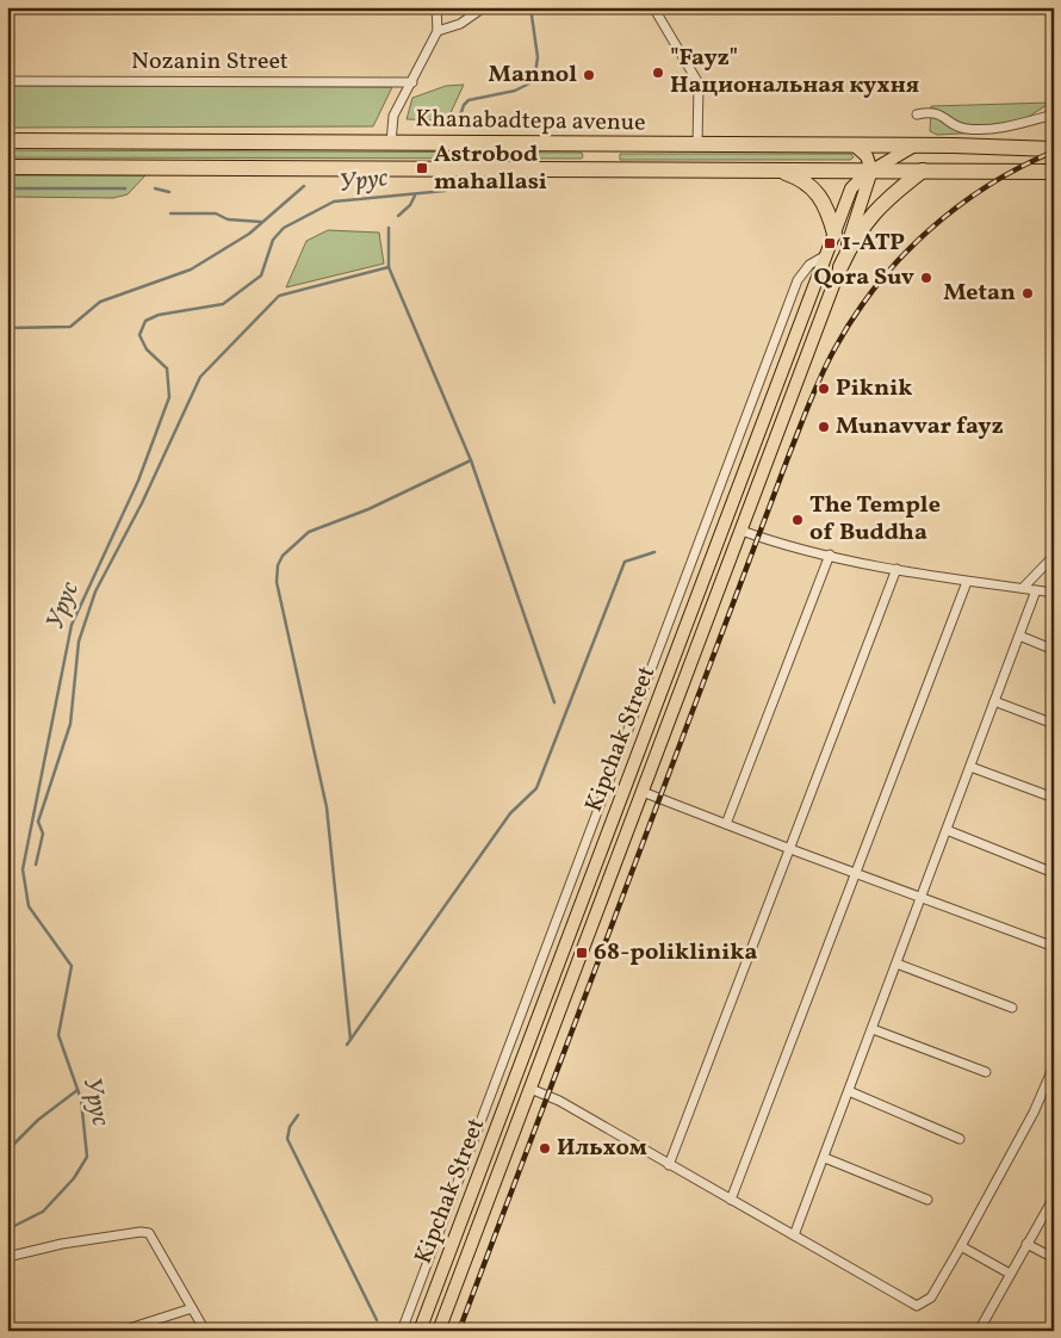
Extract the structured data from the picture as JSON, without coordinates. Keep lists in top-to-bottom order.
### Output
{
  "streets": {
    "highway": ["Khanabadtepa avenue"],
    "main road": ["Kipchak Street"],
    "street": ["Nozanin Street"]
  },
  "crossings": [
    ["Khanabadtepa avenue", "Kipchak Street"]
  ],
  "water": ["Урус"],
  "places": {
    "other": [
      "\"Fayz\" Национальная кухня",
      "Mannol",
      "Qora Suv",
      "Metan",
      "Piknik",
      "Munavvar fayz",
      "The Temple of Buddha",
      "Ильхом"
    ],
    "transit": ["Astrobod mahallasi", "1-ATP", "68-poliklinika"]
  }
}
